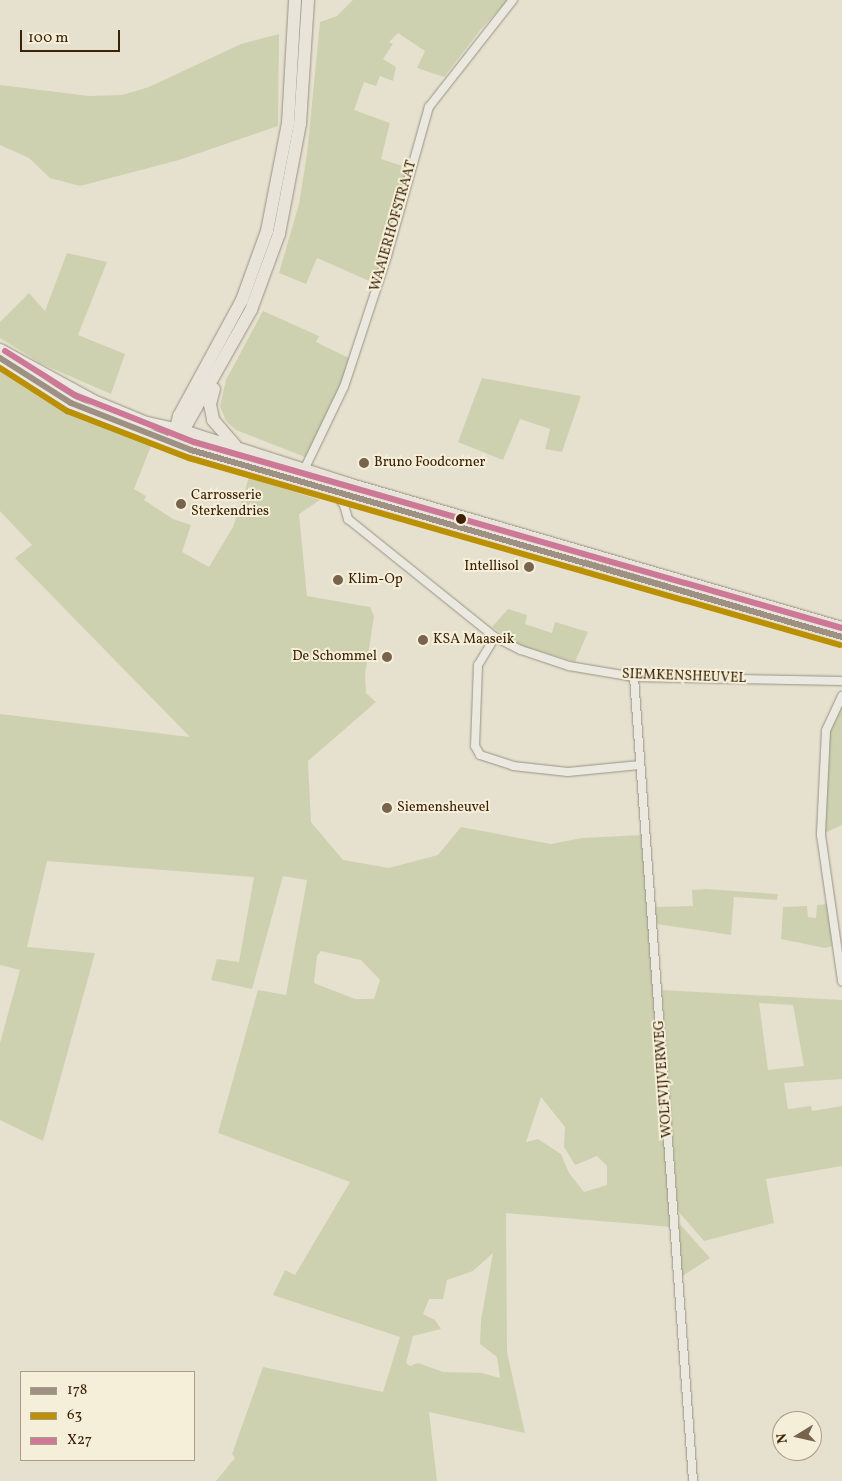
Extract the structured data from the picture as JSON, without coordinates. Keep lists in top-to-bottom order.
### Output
{
  "streets": {
    "street": ["WAAIERHOFSTRAAT", "SIEMKENSHEUVEL", "WOLFVIJVERWEG"]
  },
  "crossings": [
    ["SIEMKENSHEUVEL", "WOLFVIJVERWEG"]
  ],
  "places": [
    "Bruno Foodcorner",
    "Carrosserie Sterkendries",
    "Intellisol",
    "Klim-Op",
    "KSA Maaseik",
    "De Schommel",
    "Siemensheuvel"
  ],
  "lines": ["transit line X27", "transit line 178", "transit line 63"],
  "legend": ["178", "63", "X27"],
  "scale_bar": "100 m",
  "north": "left"
}
